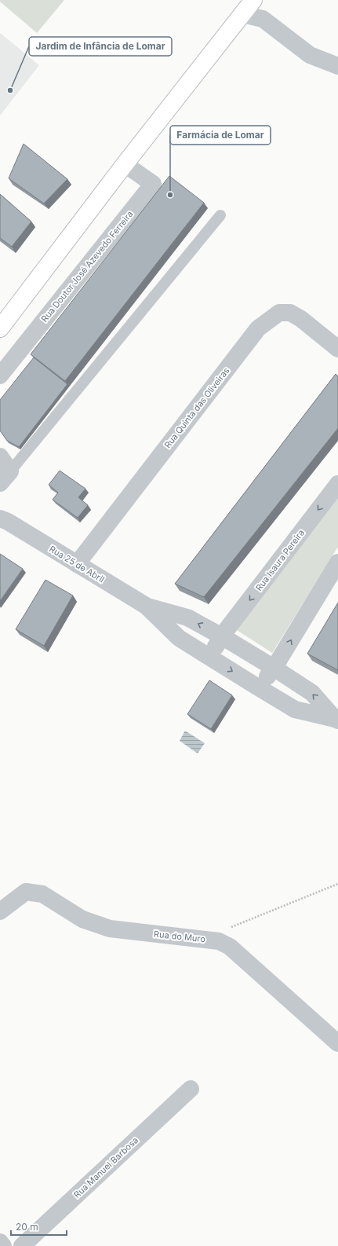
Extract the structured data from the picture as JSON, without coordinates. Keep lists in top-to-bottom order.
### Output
{
  "streets": {
    "street": [
      "Rua Doutor José Azevedo Ferreira",
      "Rua Quinta das Oliveiras",
      "Rua Isaura Pereira",
      "Rua 25 de Abril",
      "Rua do Muro",
      "Rua Manuel Barbosa"
    ]
  },
  "crossings": [
    ["Rua Quinta das Oliveiras", "Rua 25 de Abril"],
    ["Rua Isaura Pereira", "Rua 25 de Abril"]
  ],
  "places": ["Jardim de Infância de Lomar", "Farmácia de Lomar"],
  "scale_bar": "20 m"
}
